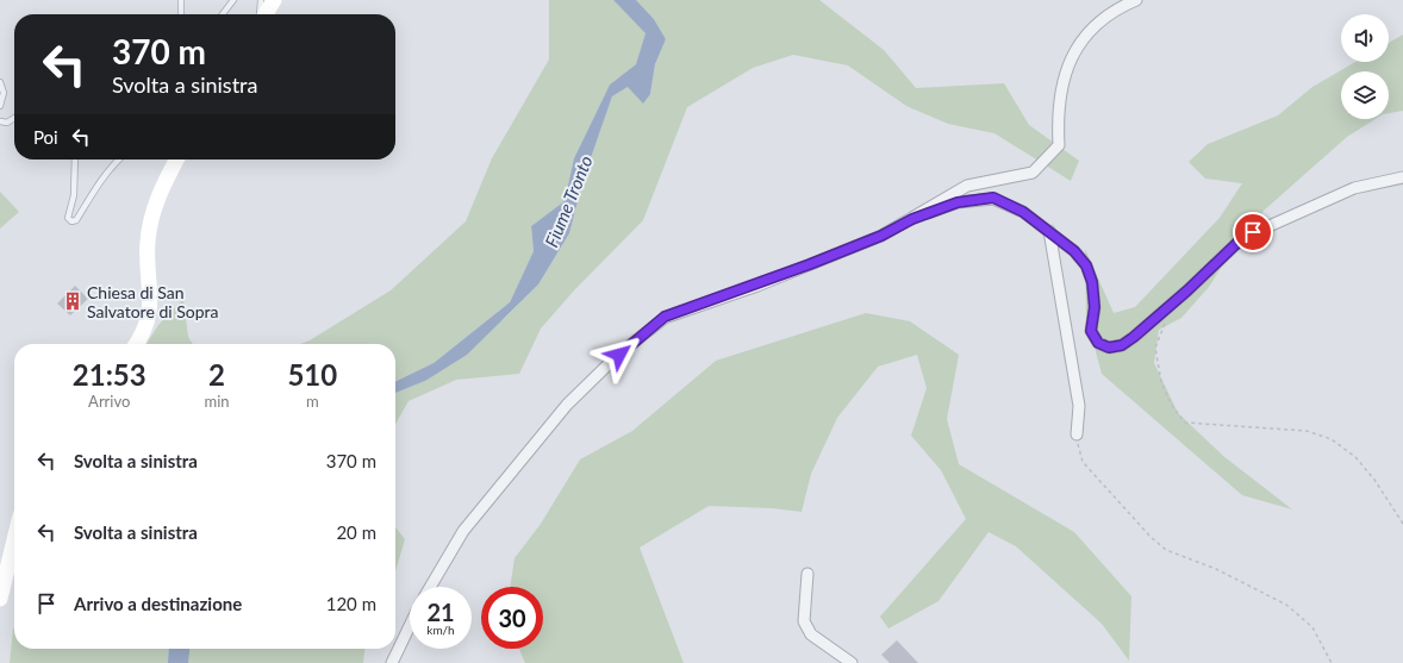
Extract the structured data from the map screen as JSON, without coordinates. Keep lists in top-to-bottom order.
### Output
{
  "water": ["Fiume Tronto"],
  "places": {
    "building": ["Chiesa di San Salvatore di Sopra"]
  },
  "page": {
    "turn": ["370 m", "Svolta a sinistra"],
    "then": "Poi",
    "eta": [
      "21:53",
      "Arrivo",
      "2",
      "min",
      "510",
      "m"
    ],
    "list": [
      {
        "name": "Svolta a sinistra",
        "value": "370 m"
      },
      {
        "name": "Svolta a sinistra",
        "value": "20 m"
      },
      {
        "name": "Arrivo a destinazione",
        "value": "120 m"
      }
    ],
    "speed": "21 km/h",
    "limit": "30"
  }
}
